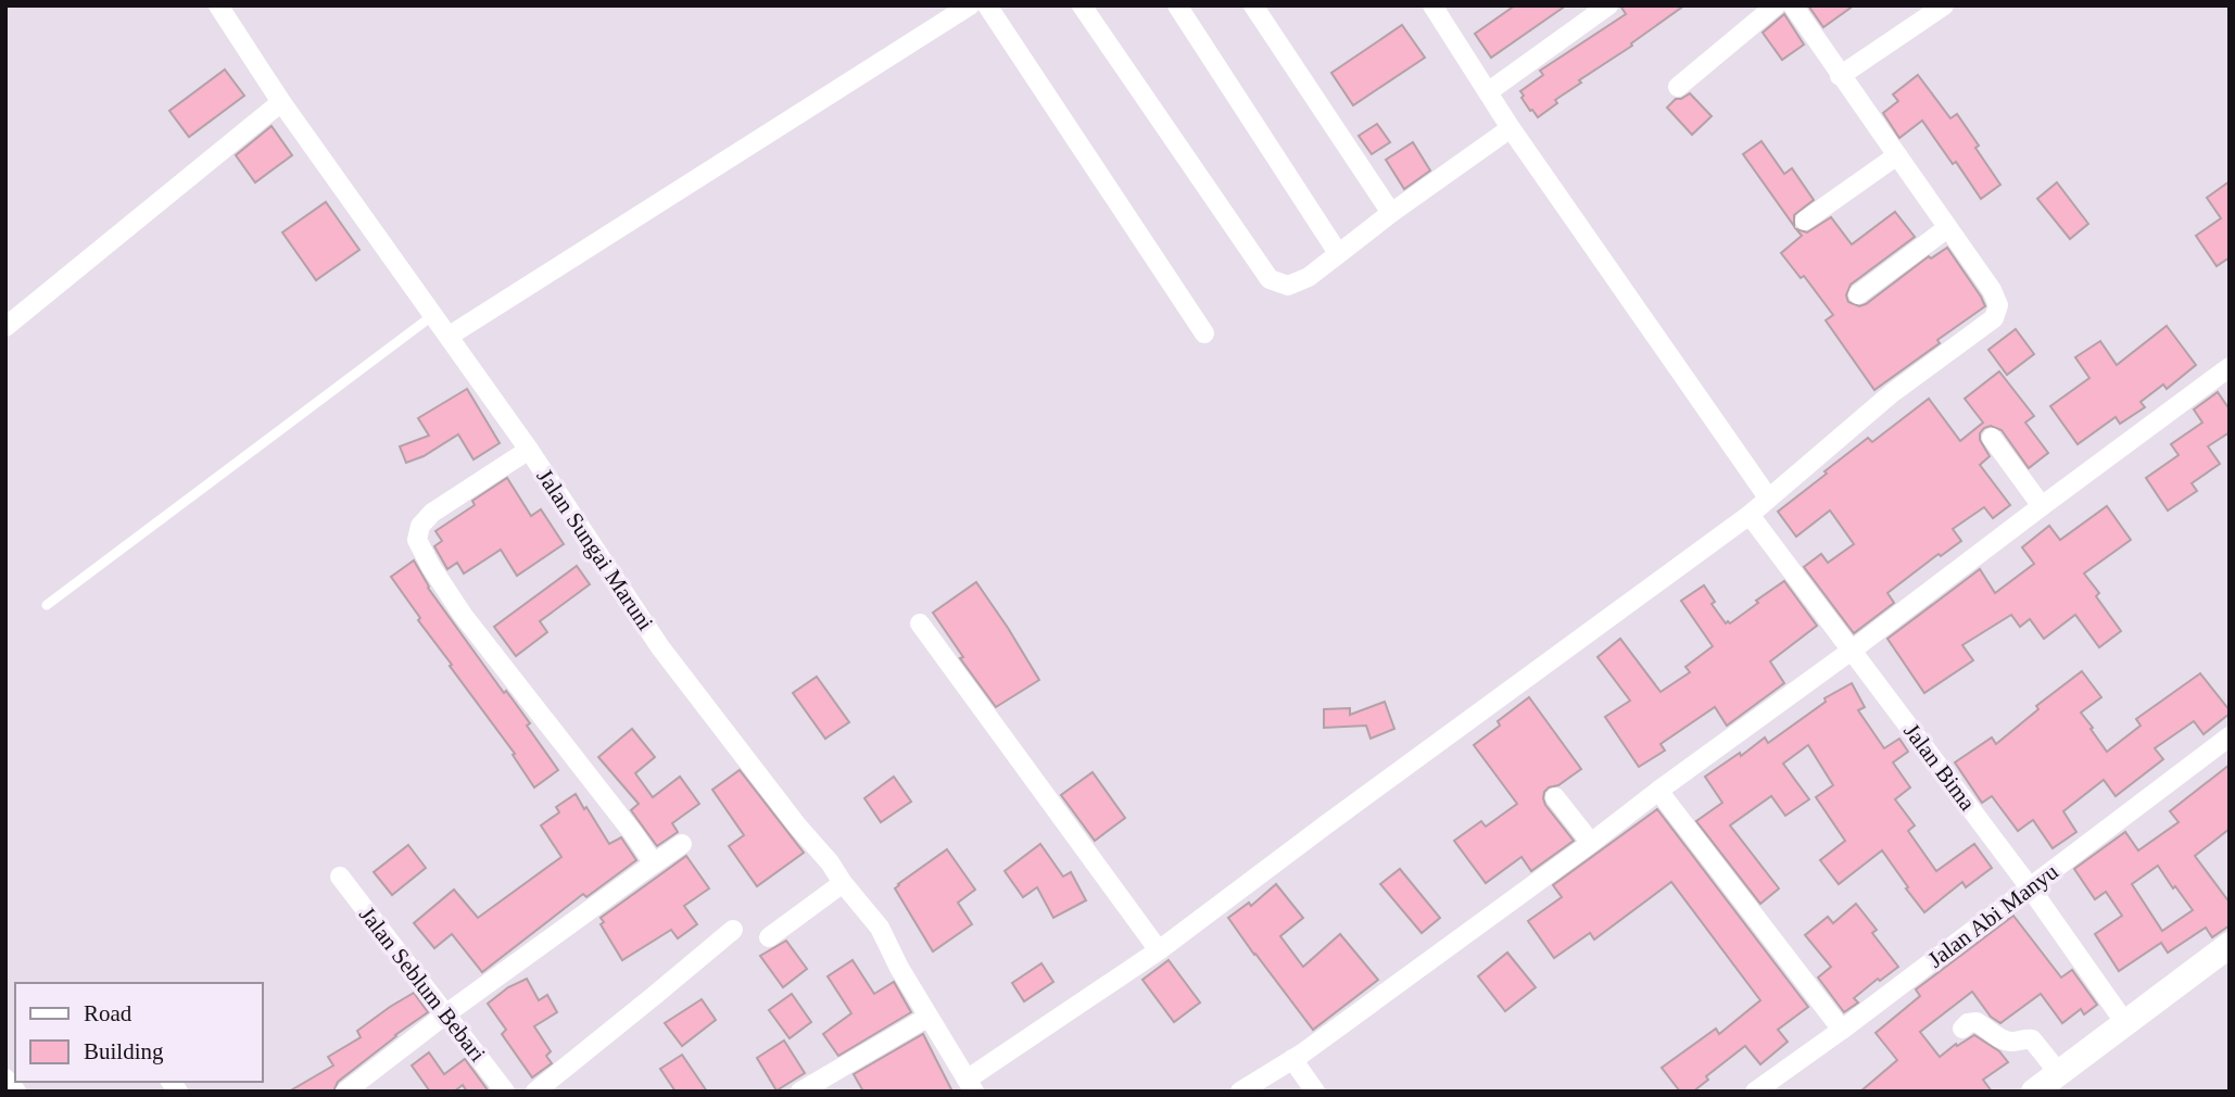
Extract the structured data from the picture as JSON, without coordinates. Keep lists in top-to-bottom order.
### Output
{
  "streets": {
    "street": [
      "Jalan Sungai Maruni",
      "Jalan Bima",
      "Jalan Abi Manyu",
      "Jalan Seblum Bebari"
    ]
  },
  "crossings": [
    ["Jalan Bima", "Jalan Abi Manyu"]
  ],
  "legend": ["Road", "Building"]
}
